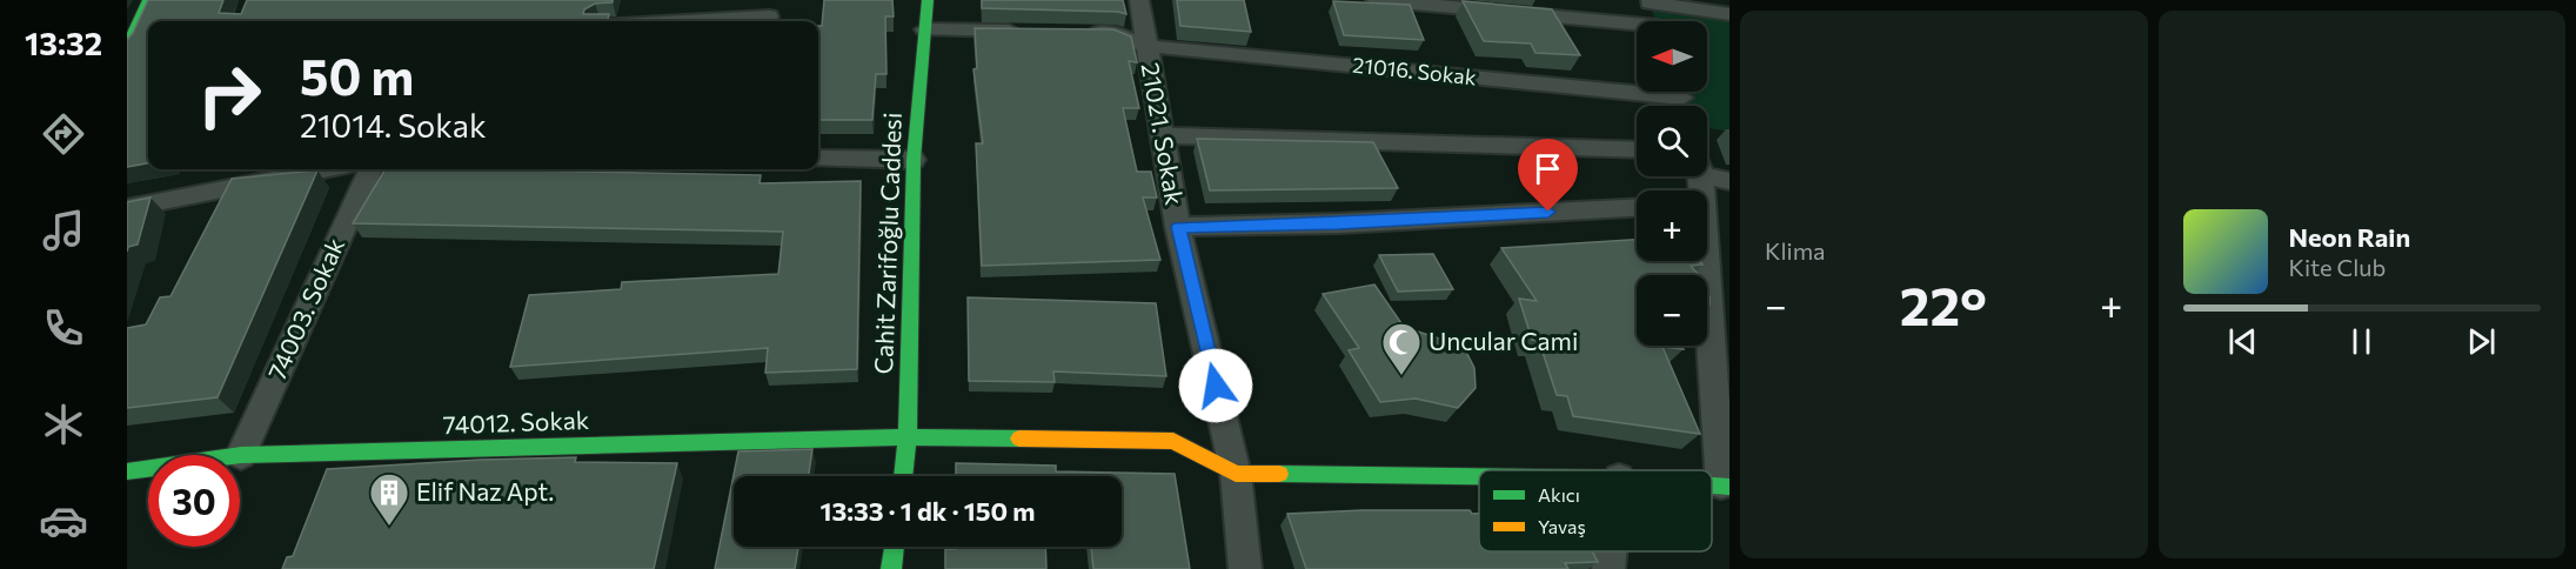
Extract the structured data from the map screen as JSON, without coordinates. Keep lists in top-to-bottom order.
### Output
{
  "streets": {
    "street": [
      "21016. Sokak",
      "21021. Sokak",
      "Cahit Zarifoğlu Caddesi",
      "74003. Sokak",
      "74012. Sokak"
    ]
  },
  "crossings": [
    ["21016. Sokak", "21021. Sokak"],
    ["21021. Sokak", "74012. Sokak"],
    ["Cahit Zarifoğlu Caddesi", "74012. Sokak"],
    ["74003. Sokak", "74012. Sokak"]
  ],
  "places": {
    "mosque": ["Uncular Cami"],
    "building": ["Elif Naz Apt."]
  },
  "legend": ["Akıcı", "Yavaş"],
  "north": "left",
  "page": {
    "tabs": "13:32",
    "tile": "Klima",
    "map_buttons": ["+", "−"],
    "turn": ["50 m", "21014. Sokak"],
    "song": ["Neon Rain", "Kite Club"],
    "heat": ["−", "22°", "+"],
    "limit": "30",
    "trip": "13:33 · 1 dk · 150 m"
  }
}
